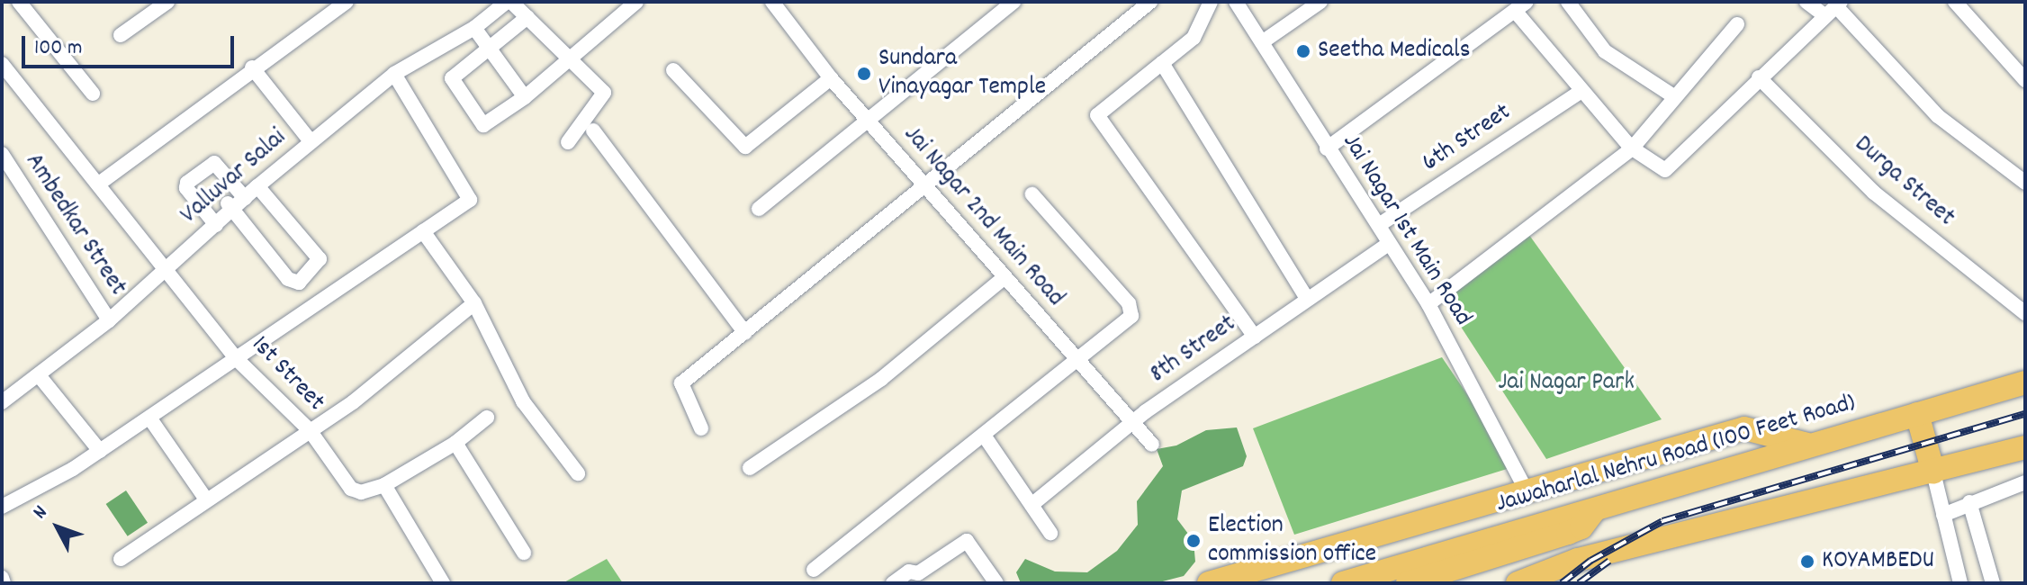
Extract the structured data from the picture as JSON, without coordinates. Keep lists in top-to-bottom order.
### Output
{
  "streets": {
    "main road": ["Jawaharlal Nehru Road (100 Feet Road)"],
    "street": [
      "6th Street",
      "Valluvar Salai",
      "Durga Street",
      "Jai Nagar 2nd Main Road",
      "Ambedkar Street",
      "Jai Nagar 1st Main Road",
      "8th Street",
      "1st Street"
    ]
  },
  "crossings": [
    ["6th Street", "Jai Nagar 1st Main Road"],
    ["Valluvar Salai", "Ambedkar Street"],
    ["Valluvar Salai", "1st Street"],
    ["Jai Nagar 2nd Main Road", "8th Street"],
    ["Jai Nagar 1st Main Road", "8th Street"]
  ],
  "parks": ["Jai Nagar Park"],
  "places": [
    "Seetha Medicals",
    "Sundara Vinayagar Temple",
    "Election commission office",
    "KOYAMBEDU"
  ],
  "scale_bar": "100 m",
  "north": "top left"
}
